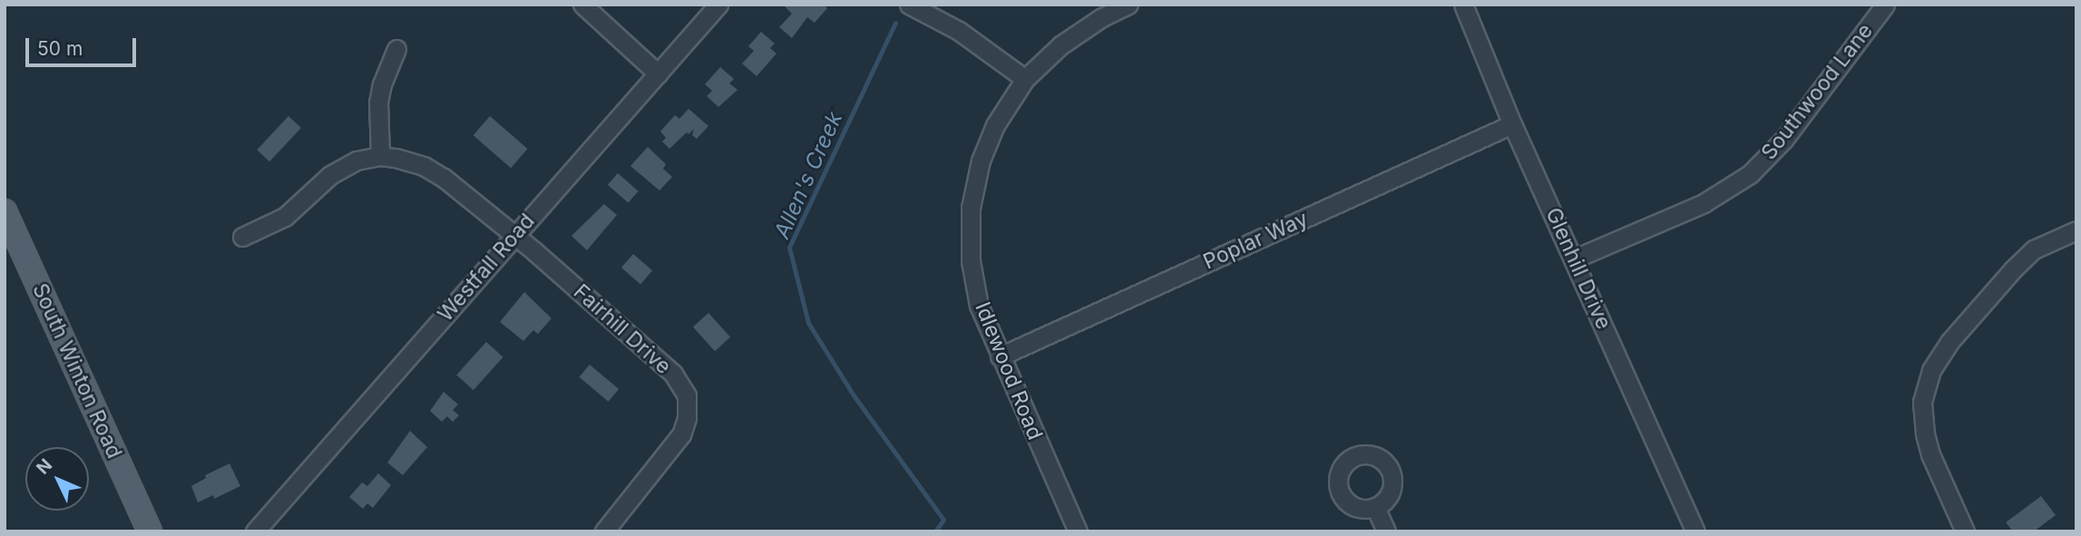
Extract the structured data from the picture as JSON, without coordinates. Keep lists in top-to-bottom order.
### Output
{
  "streets": {
    "main road": ["South Winton Road"],
    "street": [
      "Southwood Lane",
      "Poplar Way",
      "Westfall Road",
      "Glenhill Drive",
      "Fairhill Drive",
      "Idlewood Road"
    ]
  },
  "crossings": [
    ["Southwood Lane", "Glenhill Drive"],
    ["Poplar Way", "Glenhill Drive"],
    ["Poplar Way", "Idlewood Road"],
    ["Westfall Road", "Fairhill Drive"]
  ],
  "water": ["Allen's Creek"],
  "scale_bar": "50 m",
  "north": "top left"
}
